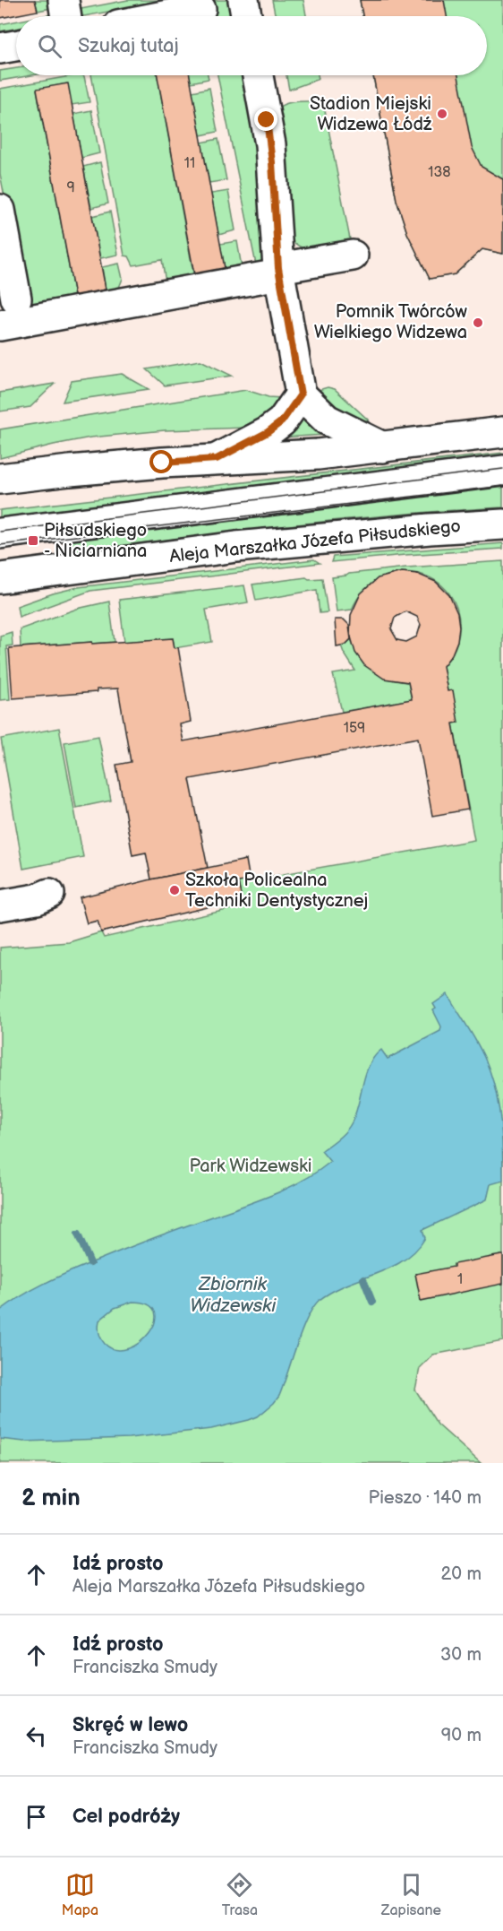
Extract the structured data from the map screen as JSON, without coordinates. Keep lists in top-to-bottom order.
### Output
{
  "streets": {
    "main road": ["Aleja Marszałka Józefa Piłsudskiego"]
  },
  "water": ["Zbiornik Widzewski"],
  "parks": ["Park Widzewski"],
  "places": {
    "other": ["Stadion Miejski Widzewa Łódź", "Pomnik Twórców Wielkiego Widzewa", "Szkoła Policealna Techniki Dentystycznej"],
    "transit": ["Piłsudskiego - Niciarniana"]
  },
  "house_numbers": [
    "11",
    "138",
    "9",
    "159",
    "1"
  ],
  "page": {
    "search": "Szukaj tutaj",
    "heading": ["2 min", "Pieszo · 140 m"],
    "list": [
      ["Idź prosto", "Aleja Marszałka Józefa Piłsudskiego", "20 m"],
      ["Idź prosto", "Franciszka Smudy", "30 m"],
      ["Skręć w lewo", "Franciszka Smudy", "90 m"],
      "Cel podróży"
    ],
    "nav": ["Mapa", "Trasa", "Zapisane"]
  }
}
